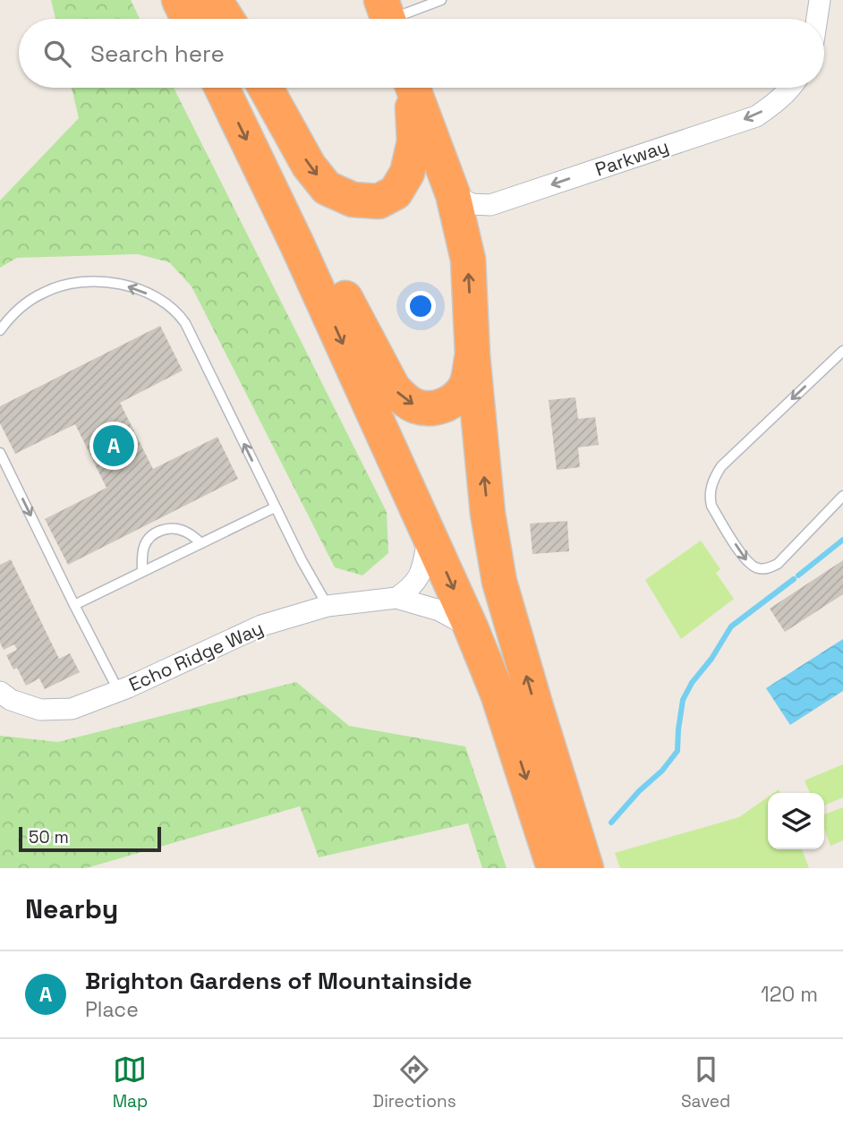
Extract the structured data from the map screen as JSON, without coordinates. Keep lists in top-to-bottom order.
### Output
{
  "streets": {
    "street": ["Parkway", "Echo Ridge Way"]
  },
  "one_way": ["Parkway"],
  "scale_bar": "50 m",
  "page": {
    "search": "Search here",
    "pins": "A",
    "scale": "50 m",
    "heading": "Nearby",
    "list": [
      {
        "mark": "A",
        "name": "Brighton Gardens of Mountainside",
        "note": "Place",
        "value": "120 m"
      }
    ],
    "nav": ["Map", "Directions", "Saved"]
  }
}
